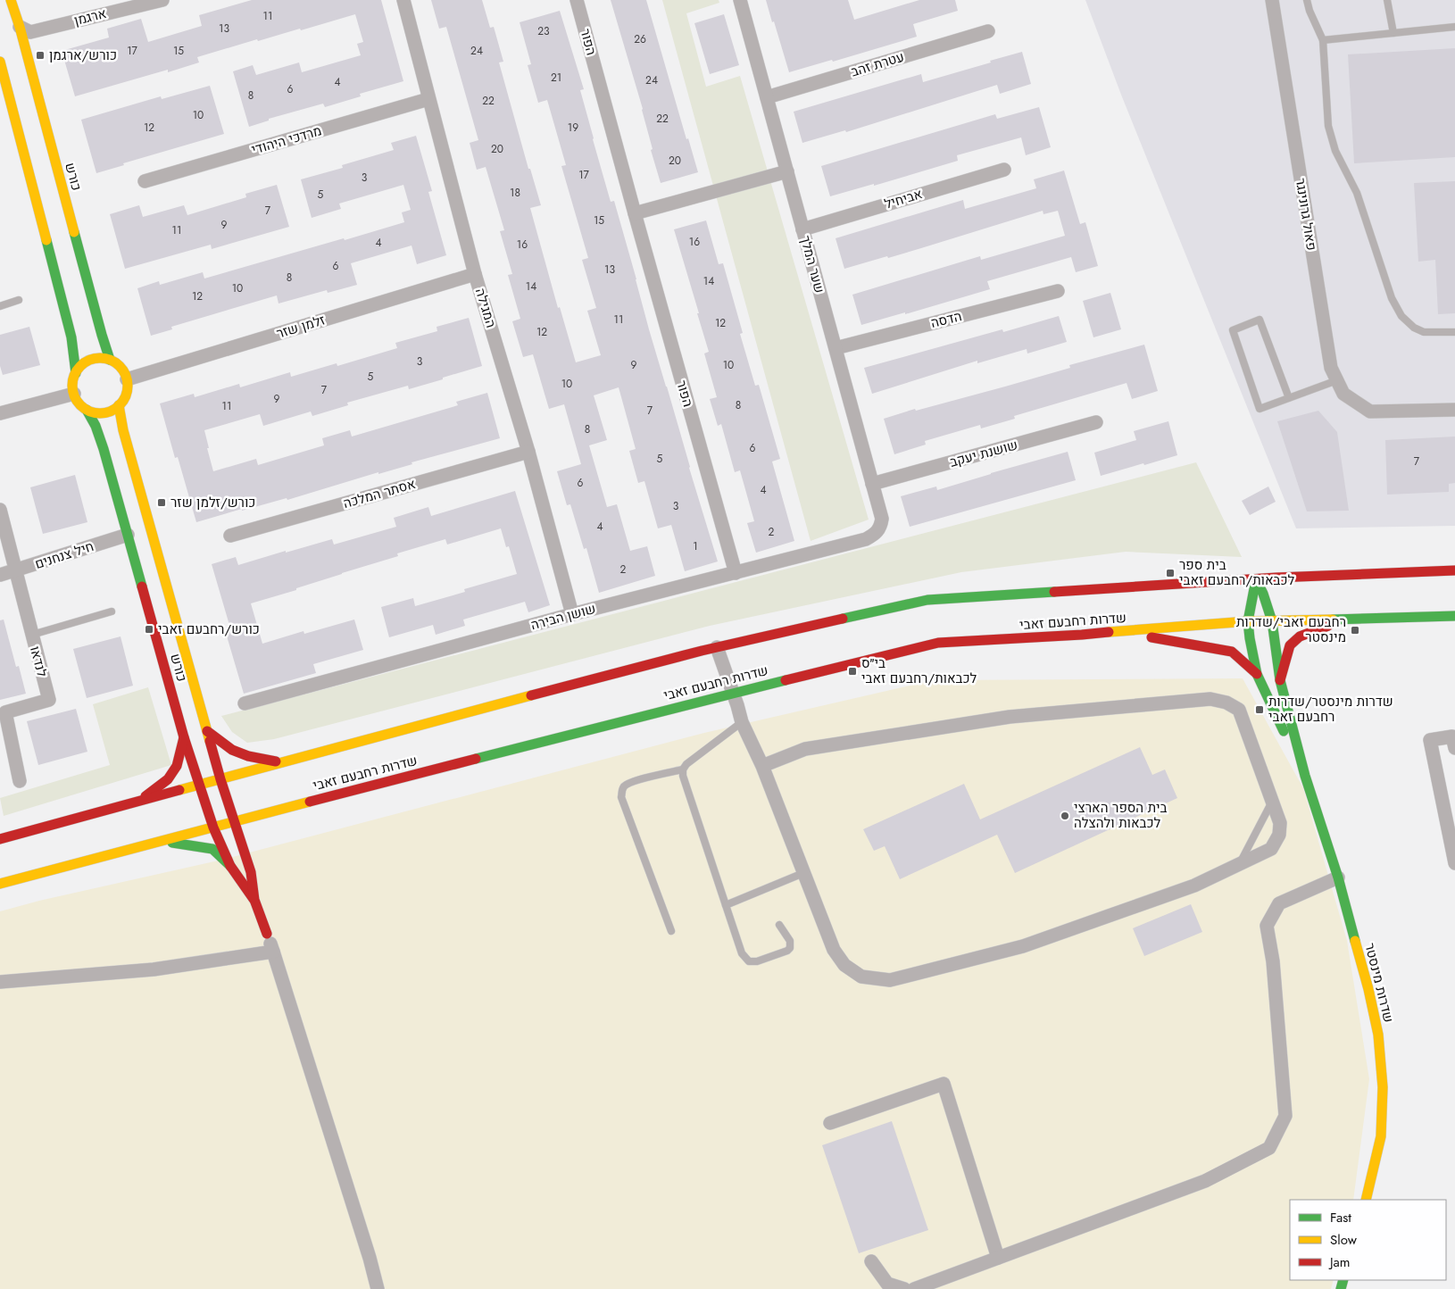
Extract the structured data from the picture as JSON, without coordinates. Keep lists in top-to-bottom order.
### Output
{
  "streets": {
    "main road": ["כורש", "שדרות רחבעם זאבי", "שדרות מינסטר"],
    "street": [
      "ארגמן",
      "הפור",
      "עטרת זהב",
      "מרדכי היהודי",
      "אביחיל",
      "פאול גרונינגר",
      "שער המלך",
      "המגילה",
      "הדסה",
      "זלמן שזר",
      "שושנת יעקב",
      "אסתר המלכה",
      "חיל צנחנים",
      "שושן הבירה",
      "לנדאו"
    ]
  },
  "crossings": [
    ["ארגמן", "כורש"],
    ["הפור", "שושן הבירה"],
    ["עטרת זהב", "שער המלך"],
    ["מרדכי היהודי", "המגילה"],
    ["כורש", "זלמן שזר"],
    ["כורש", "חיל צנחנים"],
    ["כורש", "שדרות רחבעם זאבי"],
    ["אביחיל", "שער המלך"],
    ["שער המלך", "הדסה"],
    ["שער המלך", "שושנת יעקב"],
    ["שער המלך", "שושן הבירה"],
    ["המגילה", "זלמן שזר"],
    ["המגילה", "אסתר המלכה"],
    ["המגילה", "שושן הבירה"],
    ["חיל צנחנים", "לנדאו"],
    ["שדרות רחבעם זאבי", "שדרות מינסטר"]
  ],
  "places": {
    "transit": [
      "כורש/ארגמן",
      "כורש/זלמן שזר",
      "בית ספר לכבאות/רחבעם זאבי",
      "כורש/רחבעם זאבי",
      "רחבעם זאבי/שדרות מינסטר",
      "בי״ס לכבאות/רחבעם זאבי",
      "שדרות מינסטר/שדרות רחבעם זאבי"
    ],
    "other": ["בית הספר הארצי לכבאות ולהצלה"]
  },
  "house_numbers": [
    "11",
    "13",
    "23",
    "26",
    "17",
    "15",
    "24",
    "21",
    "24",
    "4",
    "6",
    "8",
    "22",
    "10",
    "22",
    "12",
    "19",
    "20",
    "20",
    "17",
    "3",
    "18",
    "5",
    "7",
    "15",
    "9",
    "11",
    "16",
    "4",
    "16",
    "6",
    "13",
    "8",
    "14",
    "14",
    "10",
    "12",
    "11",
    "12",
    "12",
    "3",
    "9",
    "10",
    "5",
    "10",
    "7",
    "9",
    "8",
    "11",
    "7",
    "8",
    "6",
    "5",
    "7",
    "6",
    "4",
    "3",
    "4",
    "2",
    "1",
    "2"
  ],
  "legend": ["Fast", "Slow", "Jam"]
}
